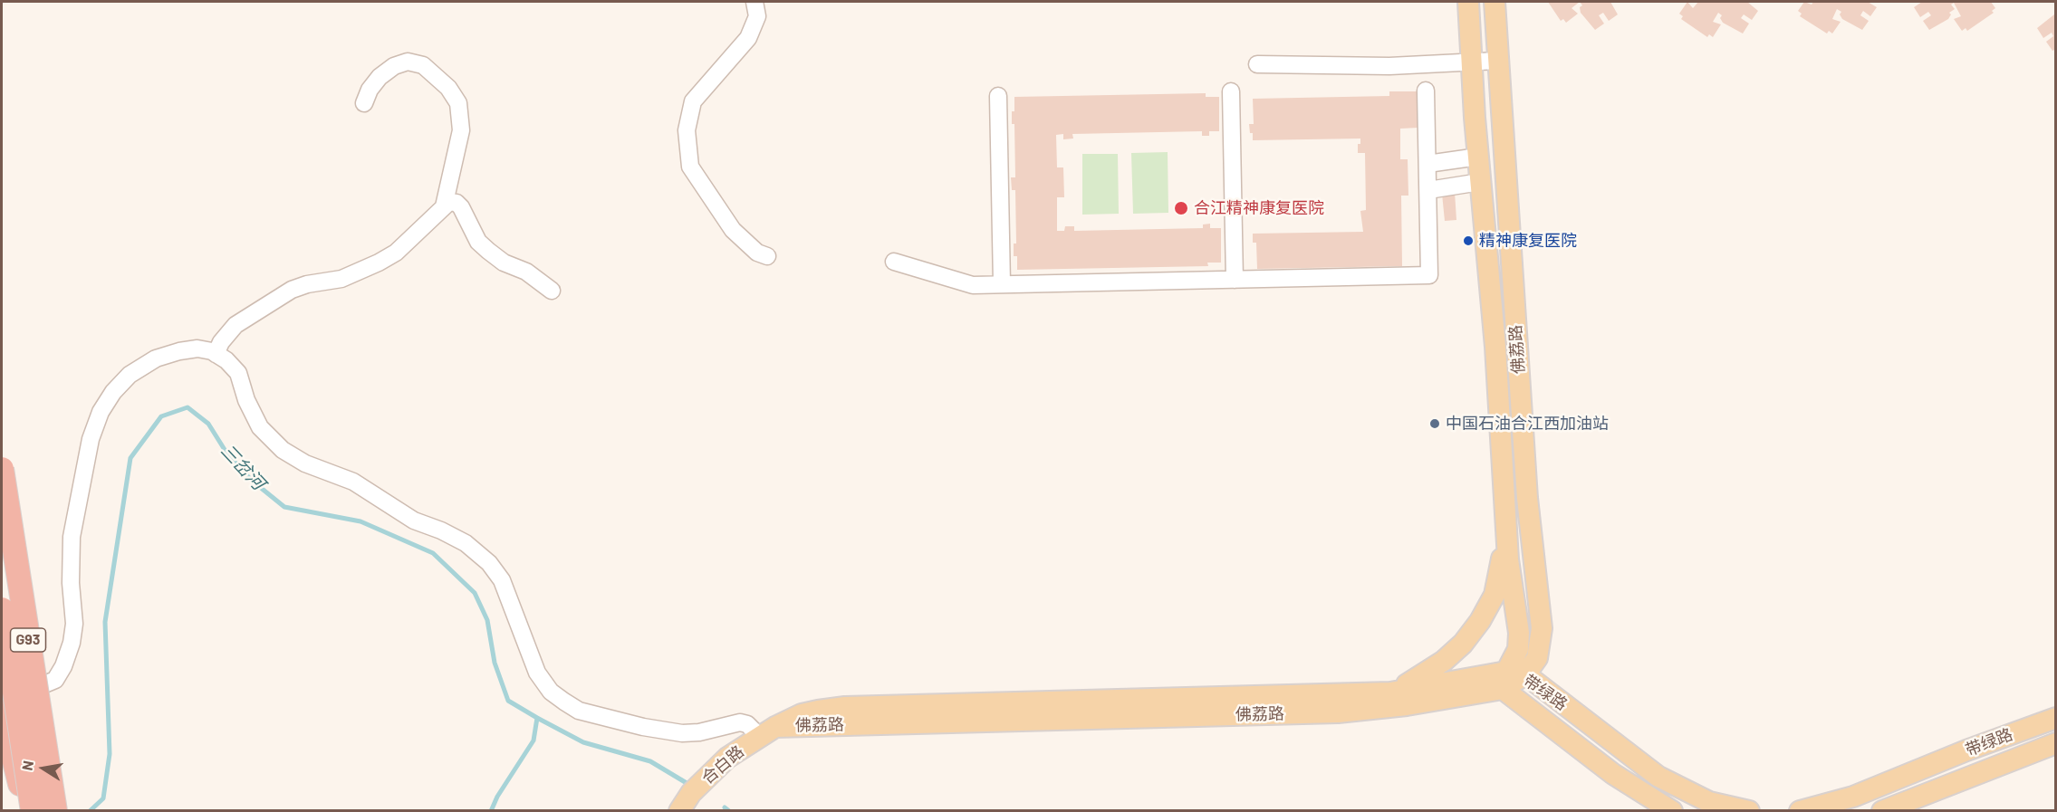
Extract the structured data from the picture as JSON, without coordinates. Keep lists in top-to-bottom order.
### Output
{
  "streets": {
    "highway": ["G93"],
    "main road": ["佛荔路", "带绿路", "合白路"]
  },
  "crossings": [
    ["佛荔路", "带绿路"],
    ["佛荔路", "合白路"]
  ],
  "water": ["三岔河"],
  "places": ["合江精神康复医院", "精神康复医院", "中国石油合江西加油站"],
  "north": "left"
}
